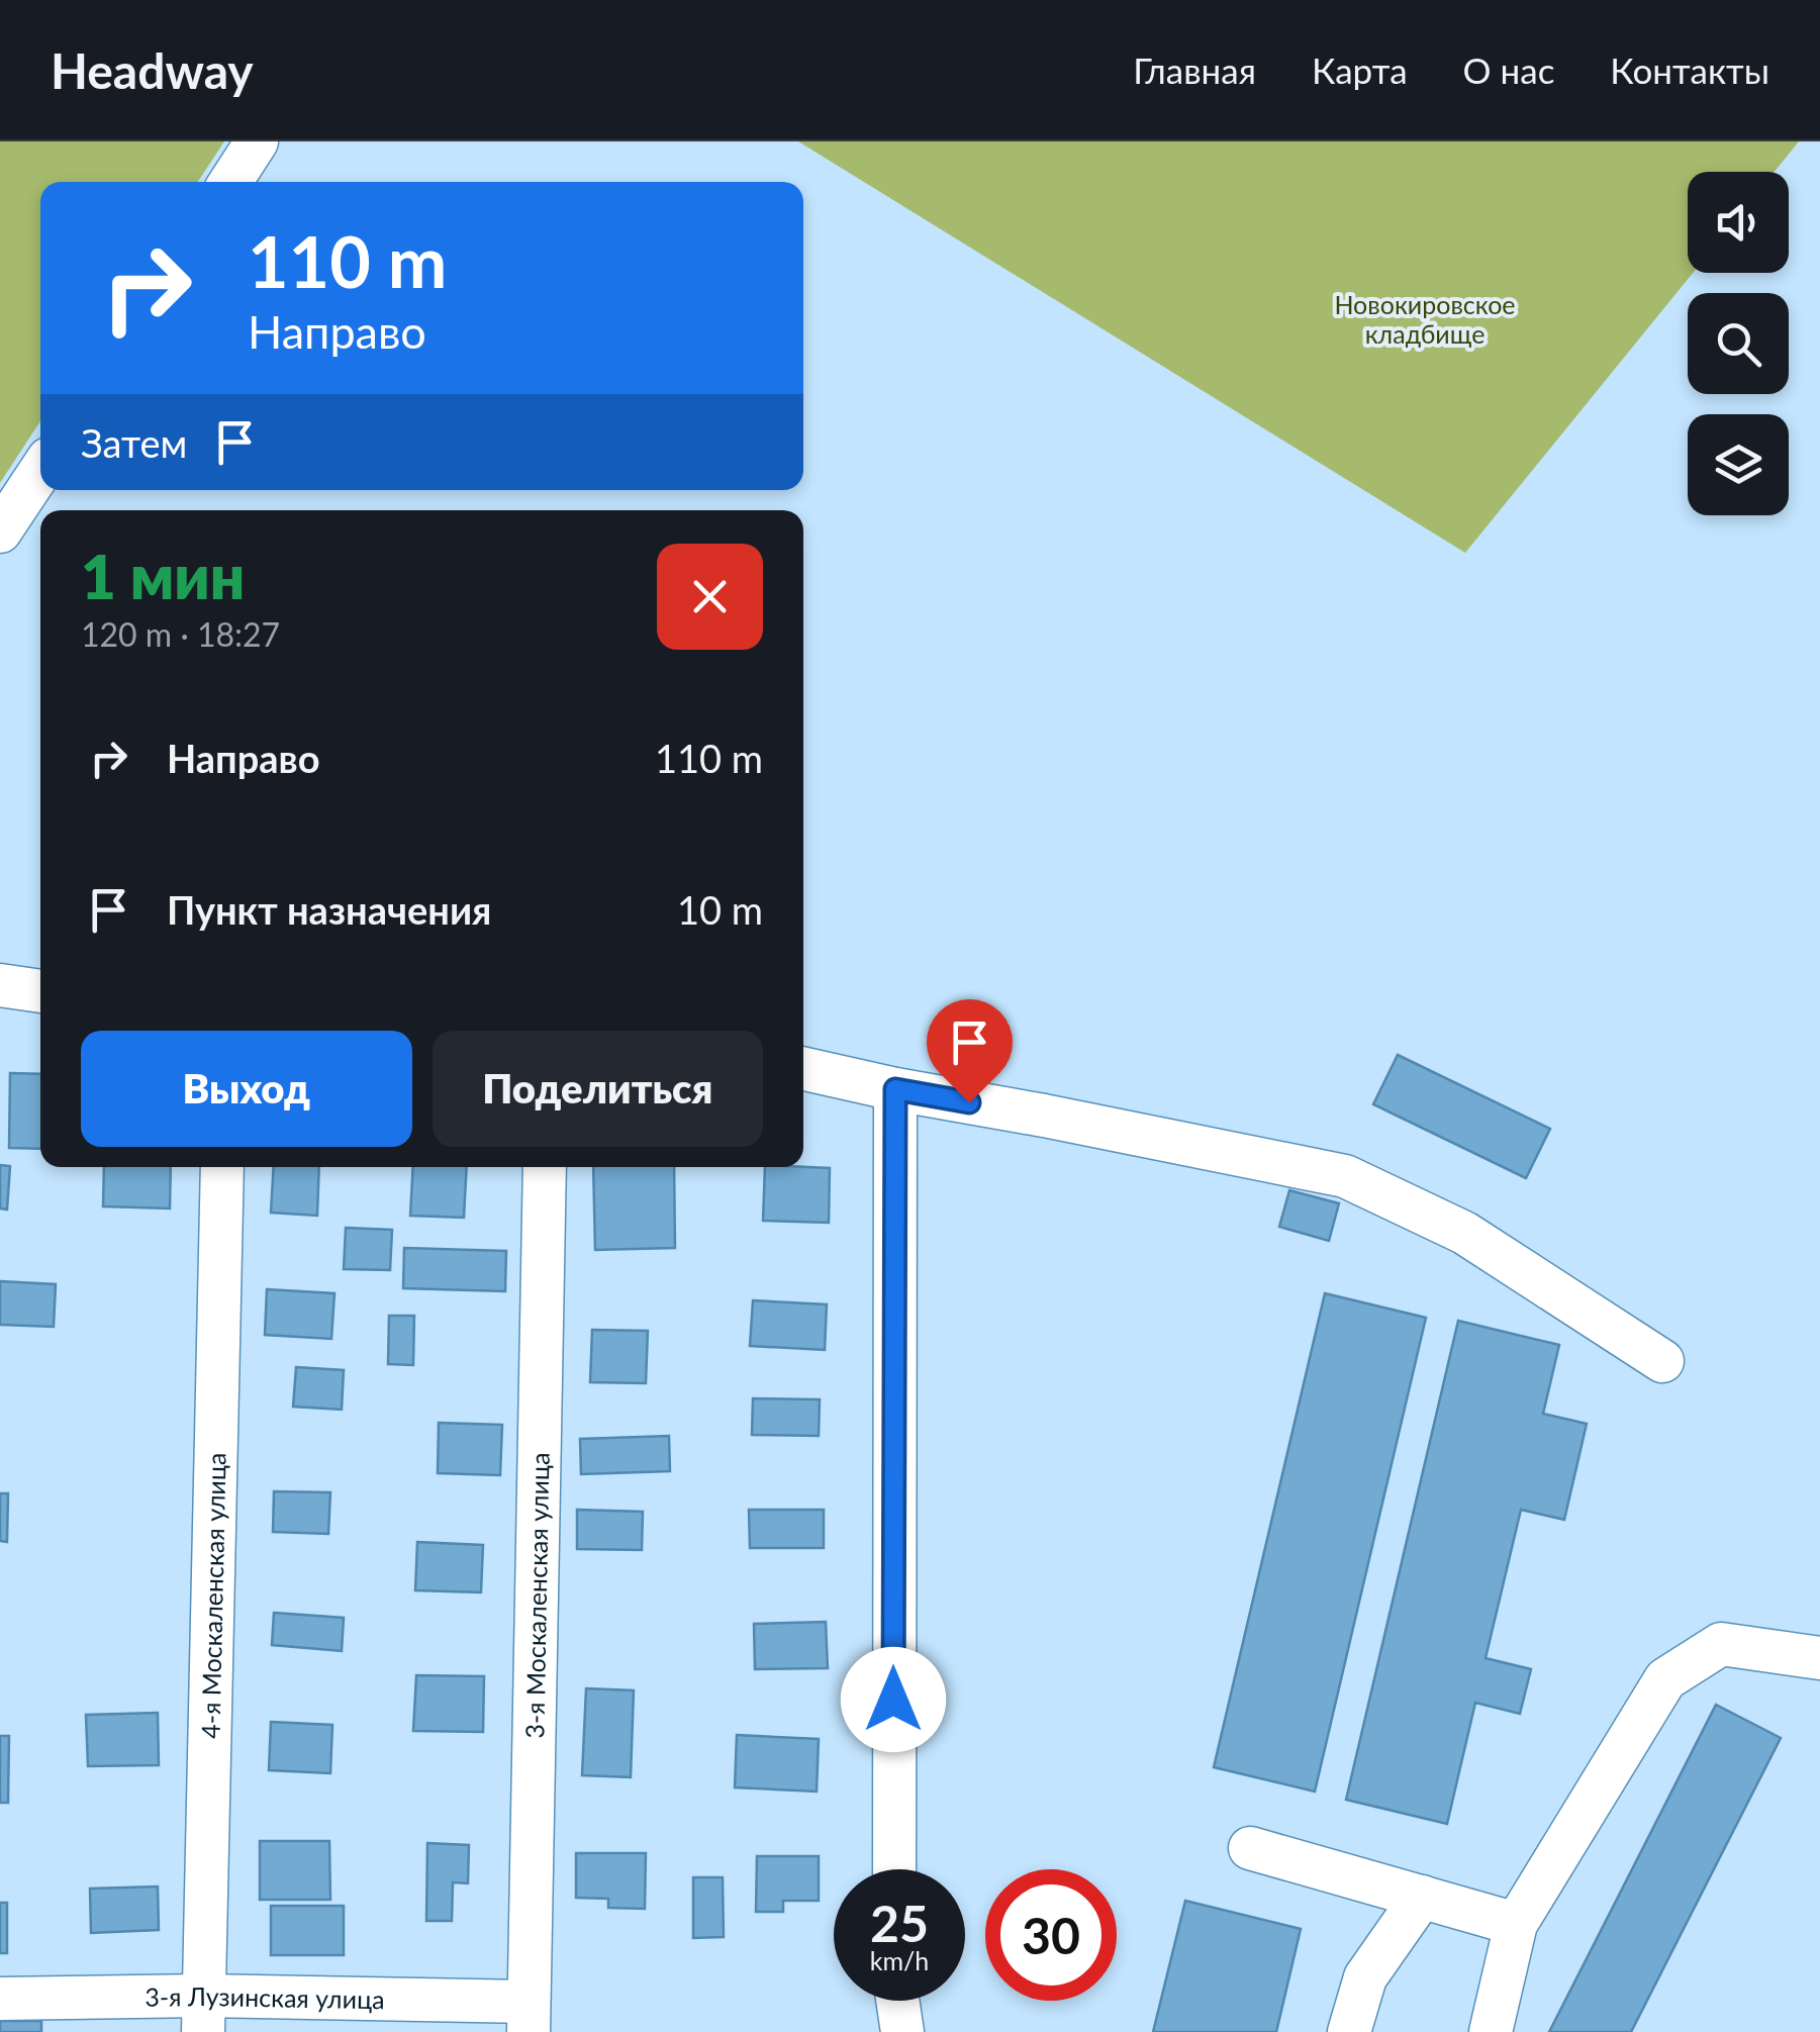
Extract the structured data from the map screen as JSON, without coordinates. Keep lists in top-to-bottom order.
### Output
{
  "streets": {
    "street": ["4-я Москаленская улица", "3-я Москаленская улица", "3-я Лузинская улица"]
  },
  "crossings": [
    ["4-я Москаленская улица", "3-я Лузинская улица"],
    ["3-я Москаленская улица", "3-я Лузинская улица"]
  ],
  "parks": ["Новокировское кладбище"],
  "page": {
    "header": "Headway",
    "nav": [
      "Главная",
      "Карта",
      "О нас",
      "Контакты"
    ],
    "turn": ["110 m", "Направо"],
    "then": "Затем",
    "heading": ["1 мин", "120 m · 18:27"],
    "list": [
      {
        "name": "Направо",
        "value": "110 m"
      },
      {
        "name": "Пункт назначения",
        "value": "10 m"
      }
    ],
    "buttons": ["Выход", "Поделиться"],
    "speed": "25 km/h",
    "limit": "30"
  }
}
